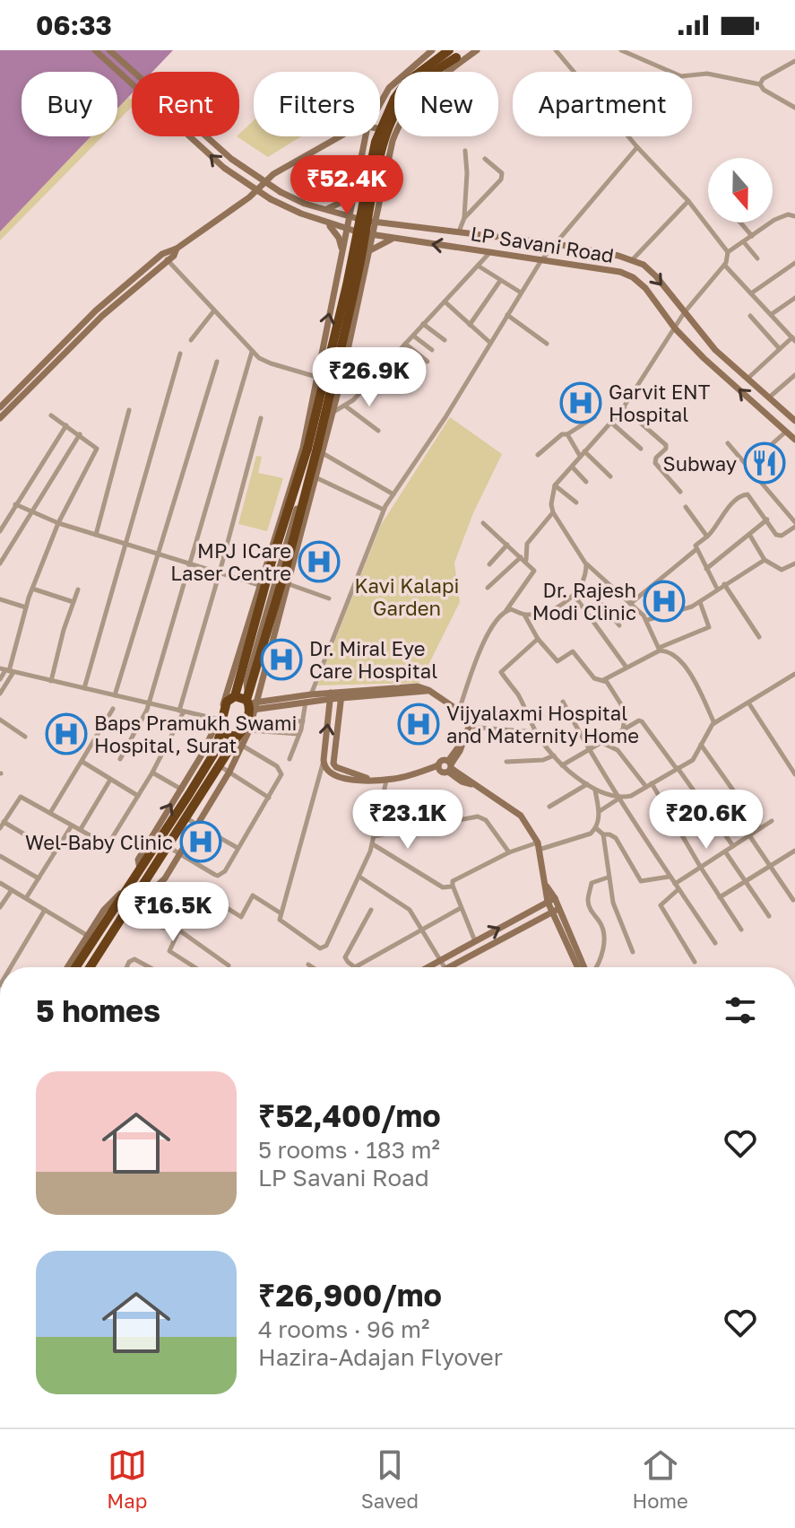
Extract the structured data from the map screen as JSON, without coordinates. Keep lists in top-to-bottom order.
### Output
{
  "streets": {
    "street": ["LP Savani Road"]
  },
  "parks": ["Kavi Kalapi Garden"],
  "places": {
    "hospital": [
      "Garvit ENT Hospital",
      "MPJ ICare Laser Centre",
      "Dr. Rajesh Modi Clinic",
      "Dr. Miral Eye Care Hospital",
      "Vijyalaxmi Hospital and Maternity Home",
      "Baps Pramukh Swami Hospital, Surat",
      "Wel-Baby Clinic"
    ],
    "restaurant": ["Subway"]
  },
  "north": "bottom",
  "page": {
    "status": "06:33",
    "chip": [
      "Buy",
      "Rent",
      "Filters",
      "New",
      "Apartment"
    ],
    "price": [
      "₹52.4K",
      "₹26.9K",
      "₹23.1K",
      "₹20.6K",
      "₹16.5K"
    ],
    "heading": "5 homes",
    "list": [
      {
        "name": "₹52,400/mo",
        "note": "5 rooms · 183 m² · LP Savani Road"
      },
      {
        "name": "₹26,900/mo",
        "note": "4 rooms · 96 m² · Hazira-Adajan Flyover"
      }
    ],
    "tabs": ["Map", "Saved", "Home"]
  }
}
